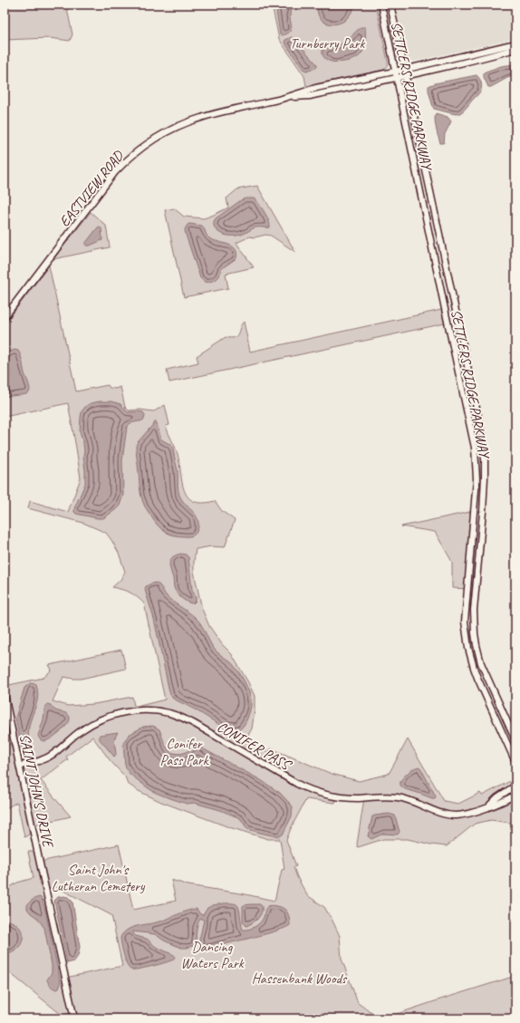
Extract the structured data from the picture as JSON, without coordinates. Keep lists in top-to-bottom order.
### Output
{
  "streets": {
    "street": [
      "SETTLERS RIDGE PARKWAY",
      "EASTVIEW ROAD",
      "CONIFER PASS",
      "SAINT JOHN'S DRIVE"
    ]
  },
  "crossings": [
    ["SETTLERS RIDGE PARKWAY", "EASTVIEW ROAD"],
    ["CONIFER PASS", "SAINT JOHN'S DRIVE"]
  ],
  "parks": [
    "Turnberry Park",
    "Conifer Pass Park",
    "Saint John's Lutheran Cemetery",
    "Dancing Waters Park",
    "Hassenbank Woods"
  ]
}
